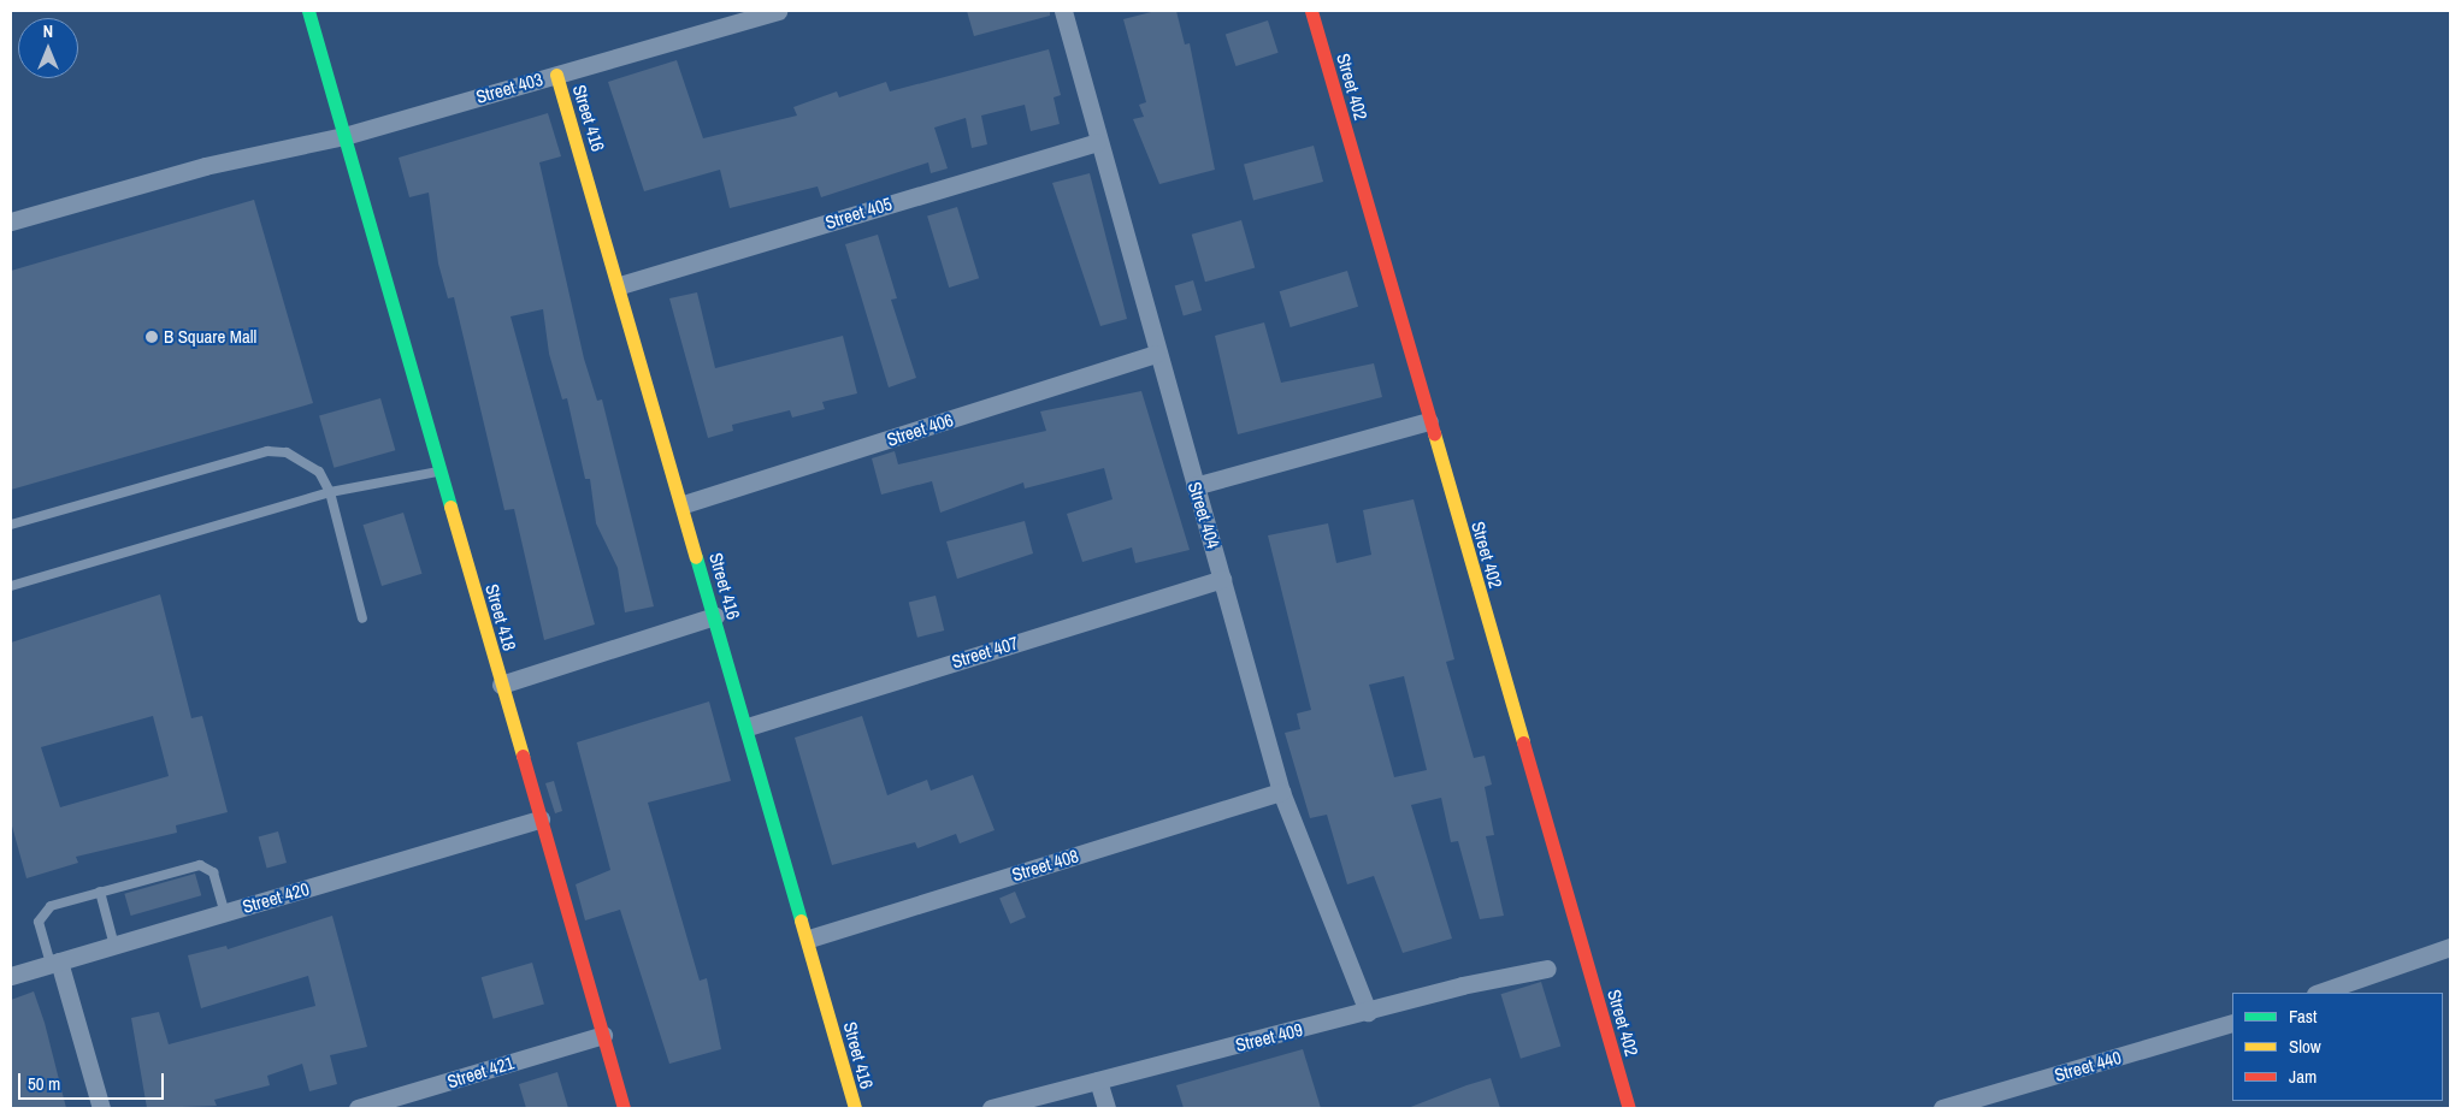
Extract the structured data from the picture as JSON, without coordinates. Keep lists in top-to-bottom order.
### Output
{
  "streets": {
    "street": [
      "Street 402",
      "Street 403",
      "Street 416",
      "Street 405",
      "Street 406",
      "Street 404",
      "Street 418",
      "Street 407",
      "Street 408",
      "Street 420",
      "Street 409",
      "Street 440",
      "Street 421"
    ]
  },
  "crossings": [
    ["Street 403", "Street 416"],
    ["Street 403", "Street 418"],
    ["Street 416", "Street 405"],
    ["Street 416", "Street 406"],
    ["Street 416", "Street 407"],
    ["Street 416", "Street 408"],
    ["Street 405", "Street 404"],
    ["Street 406", "Street 404"],
    ["Street 404", "Street 407"],
    ["Street 404", "Street 408"],
    ["Street 404", "Street 409"],
    ["Street 418", "Street 420"],
    ["Street 418", "Street 421"]
  ],
  "places": ["B Square Mall"],
  "legend": ["Fast", "Slow", "Jam"],
  "scale_bar": "50 m",
  "north": "top"
}
